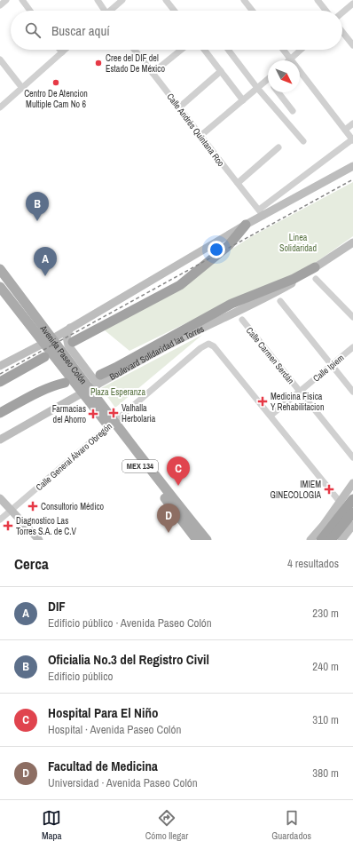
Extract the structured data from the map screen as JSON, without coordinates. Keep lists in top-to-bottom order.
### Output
{
  "streets": {
    "highway": ["Boulevard Solidaridad las Torres"],
    "main road": ["Avenida Paseo Colón", "MEX 134"],
    "street": [
      "Calle Andrés Quintana Roo",
      "Calle Carmen Serdán",
      "Calle Ipiem",
      "Calle General Álvaro Obregón"
    ]
  },
  "crossings": [
    ["Boulevard Solidaridad las Torres", "Avenida Paseo Colón"],
    ["Avenida Paseo Colón", "Calle General Álvaro Obregón"],
    ["Calle Carmen Serdán", "Calle Ipiem"],
    ["Calle Ipiem", "Calle General Álvaro Obregón"]
  ],
  "parks": ["Linea Solidaridad", "Plaza Esperanza"],
  "places": {
    "other": ["Cree del DIF del Estado De México", "Centro De Atencion Multiple Cam No 6"],
    "health": [
      "Medicina Fisica Y Rehabilitacion",
      "Valhalla Herbolaria",
      "Farmacias del Ahorro",
      "IMIEM GINECOLOGIA",
      "Consultorio Médico",
      "Diagnostico Las Torres S.A. de C.V"
    ]
  },
  "north": "bottom right",
  "page": {
    "search": "Buscar aquí",
    "pins": [
      "B",
      "A",
      "C",
      "D"
    ],
    "heading": ["Cerca", "4 resultados"],
    "list": [
      {
        "mark": "A",
        "name": "DIF",
        "note": "Edificio público · Avenida Paseo Colón",
        "value": "230 m"
      },
      {
        "mark": "B",
        "name": "Oficialia No.3 del Registro Civil",
        "note": "Edificio público",
        "value": "240 m"
      },
      {
        "mark": "C",
        "name": "Hospital Para El Niño",
        "note": "Hospital · Avenida Paseo Colón",
        "value": "310 m"
      },
      {
        "mark": "D",
        "name": "Facultad de Medicina",
        "note": "Universidad · Avenida Paseo Colón",
        "value": "380 m"
      }
    ],
    "nav": ["Mapa", "Cómo llegar", "Guardados"]
  }
}
